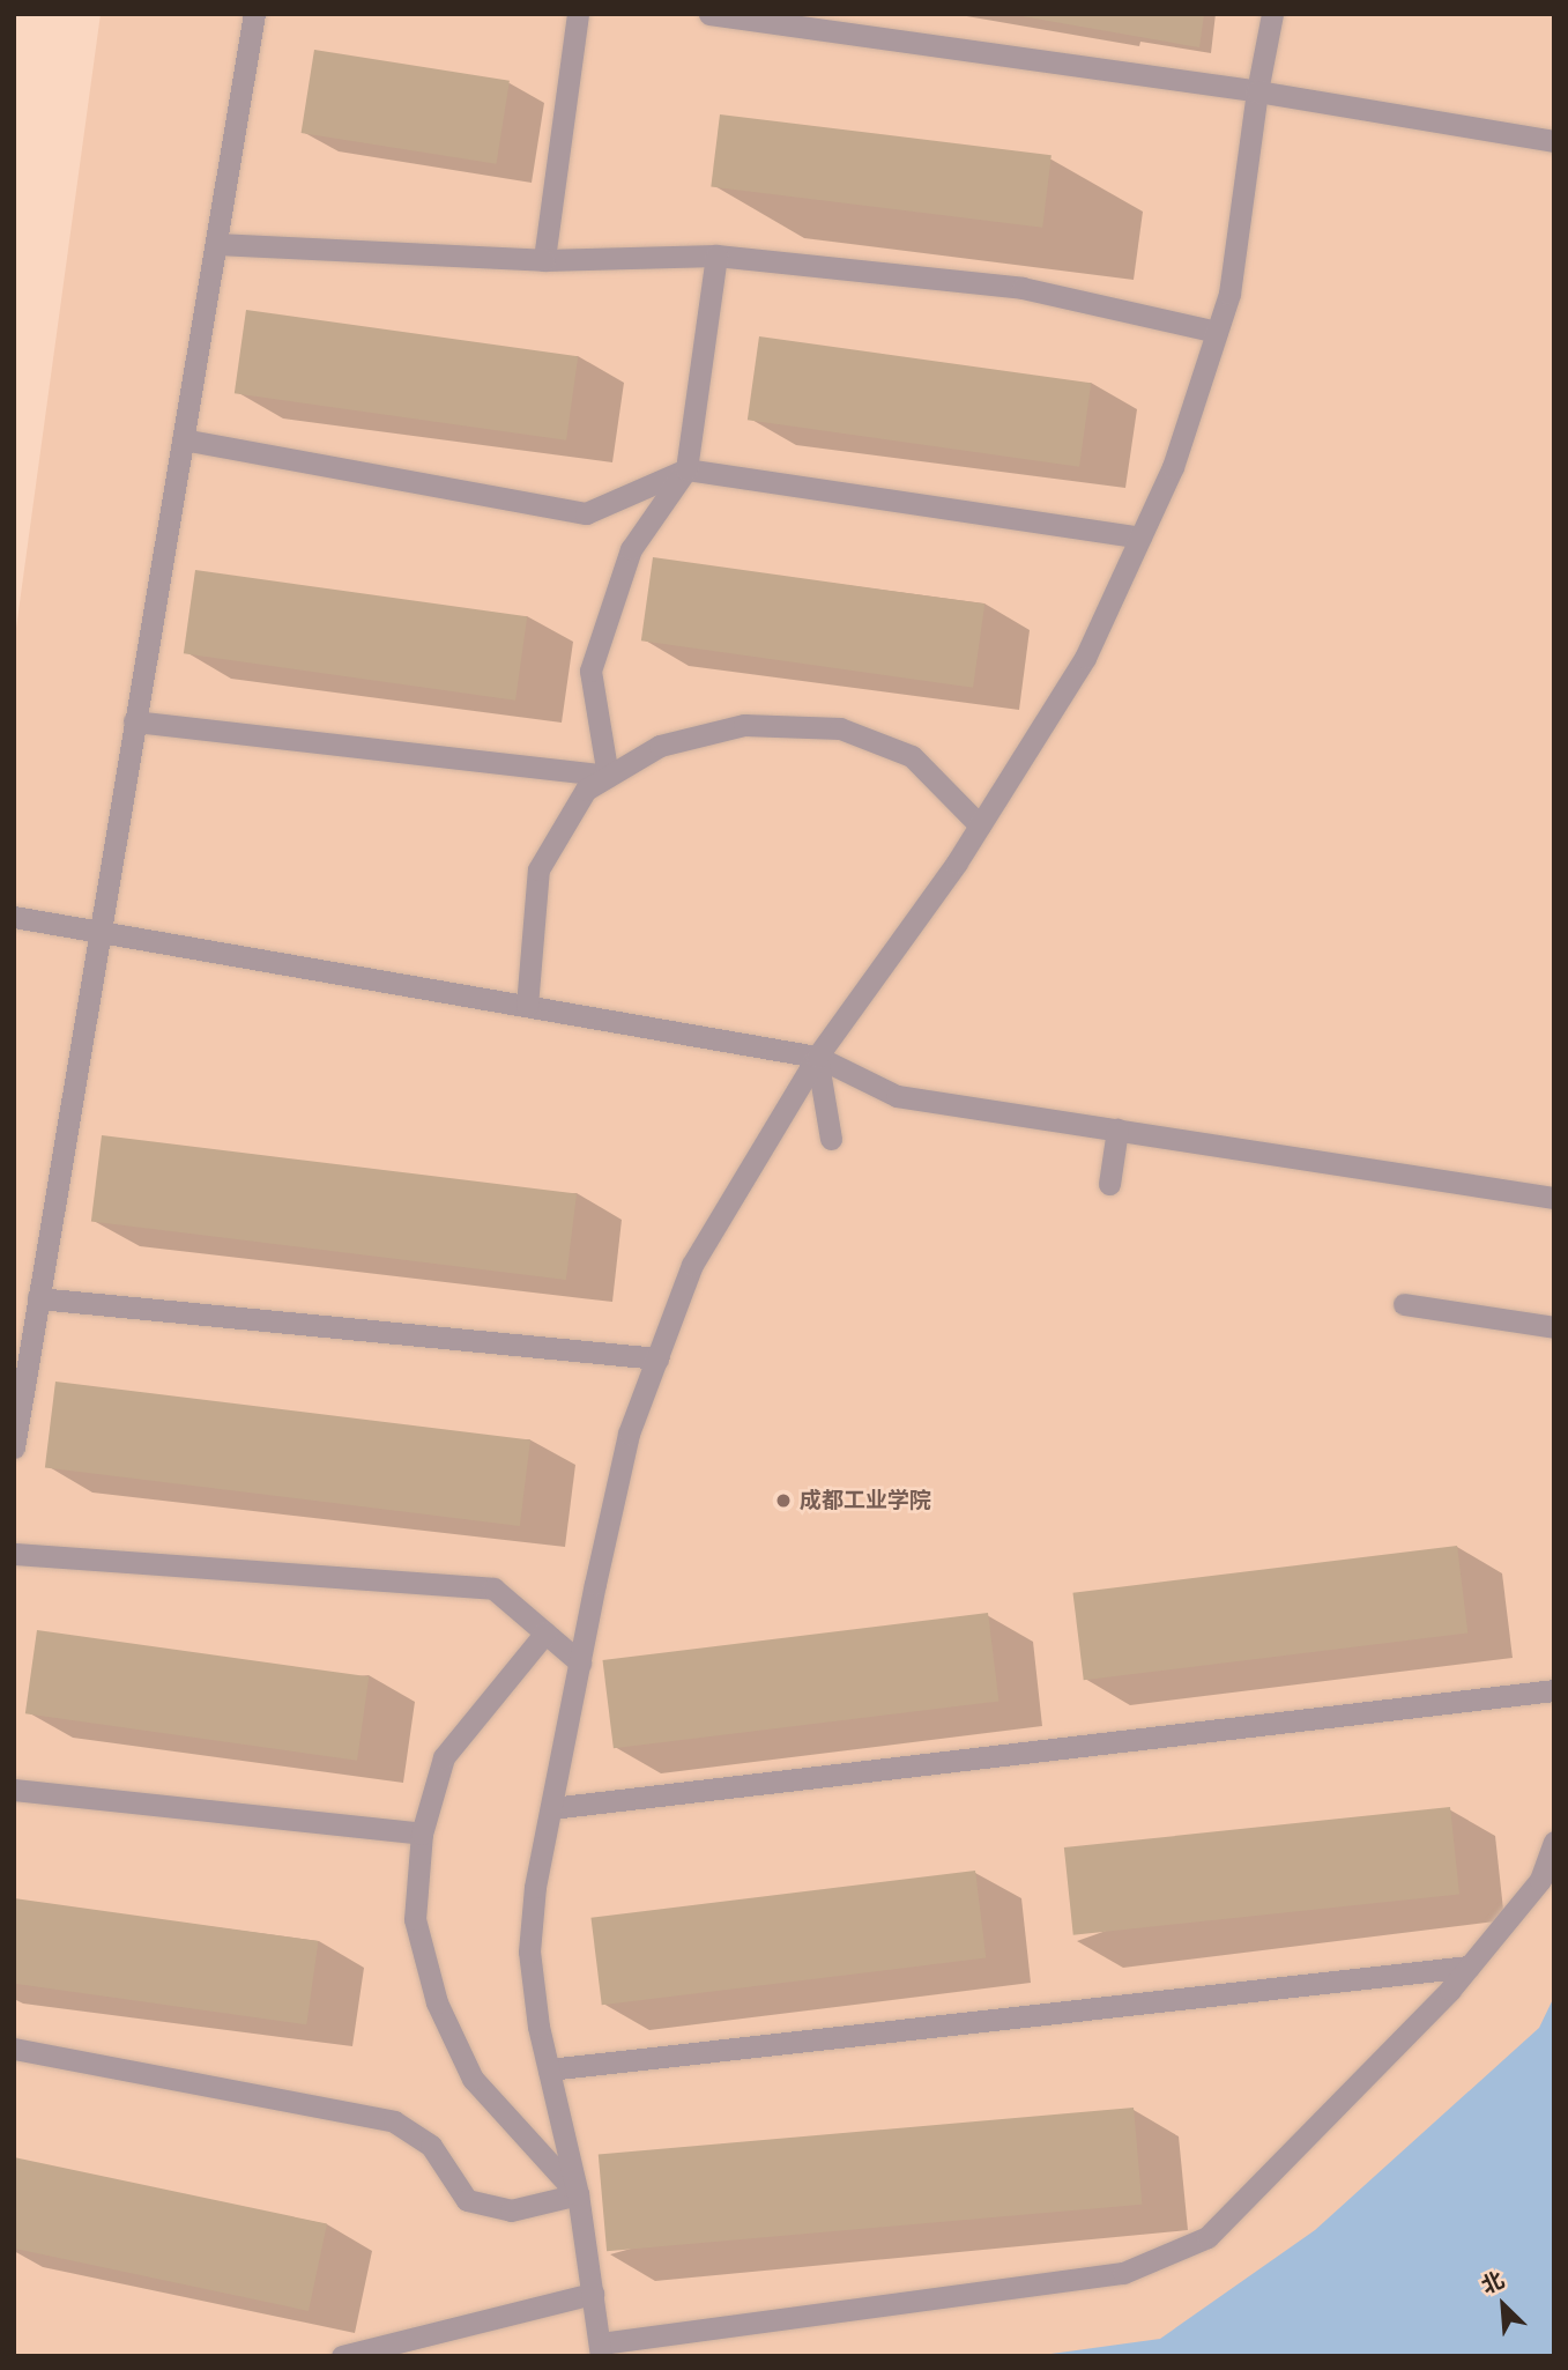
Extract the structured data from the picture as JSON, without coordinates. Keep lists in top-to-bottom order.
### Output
{
  "places": ["成都工业学院"],
  "north": "top left"
}
